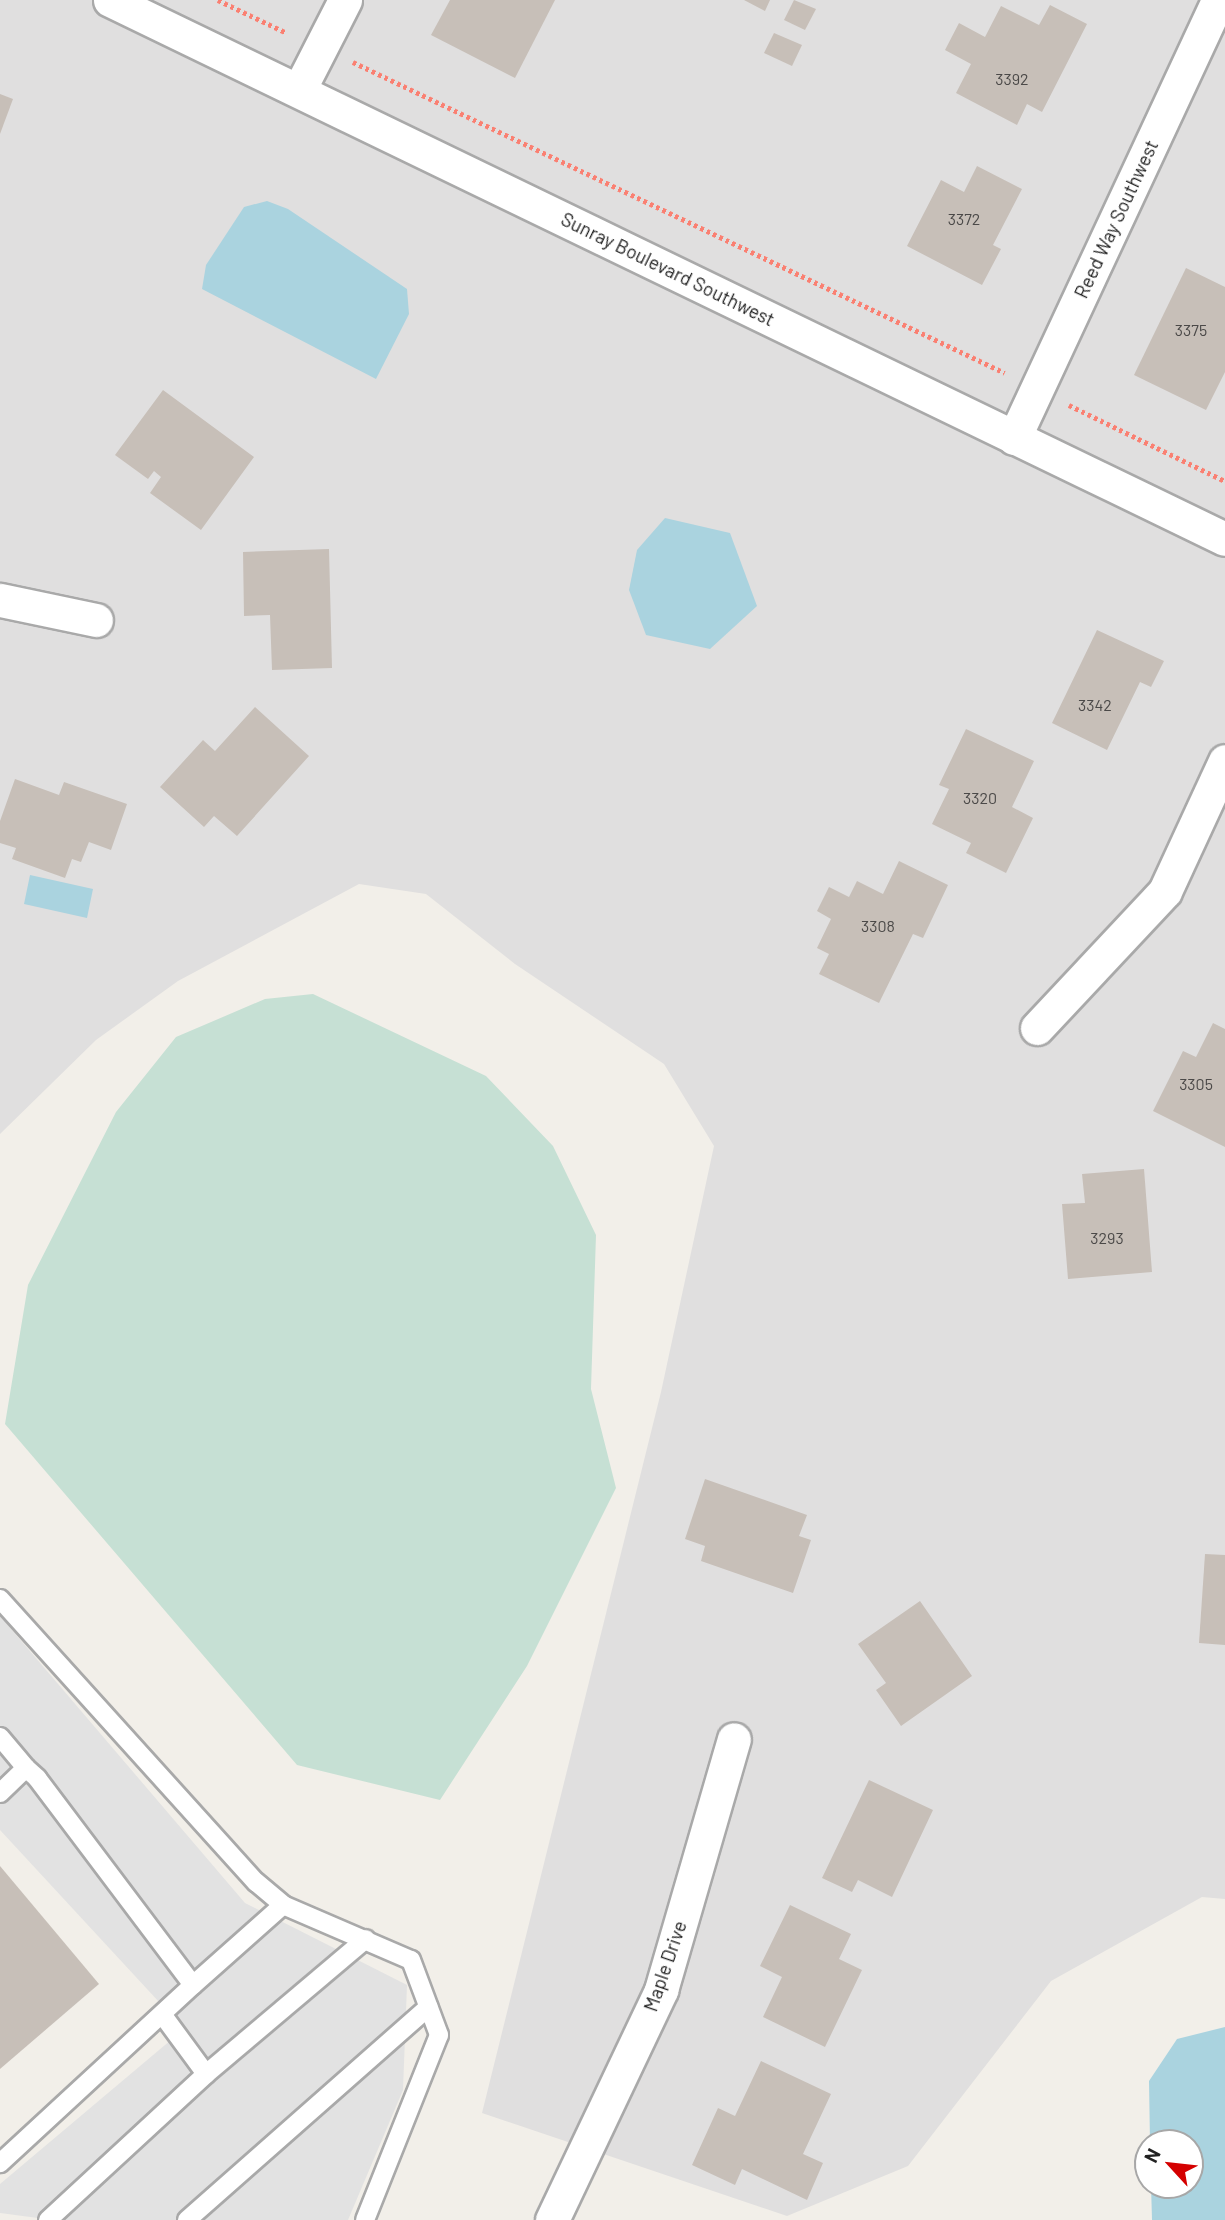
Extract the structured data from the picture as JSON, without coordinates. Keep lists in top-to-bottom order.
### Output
{
  "streets": {
    "street": ["Reed Way Southwest", "Sunray Boulevard Southwest", "Maple Drive"]
  },
  "crossings": [
    ["Reed Way Southwest", "Sunray Boulevard Southwest"]
  ],
  "house_numbers": [
    "3392",
    "3372",
    "3375",
    "3342",
    "3320",
    "3308",
    "3305",
    "3293"
  ],
  "north": "top left"
}
